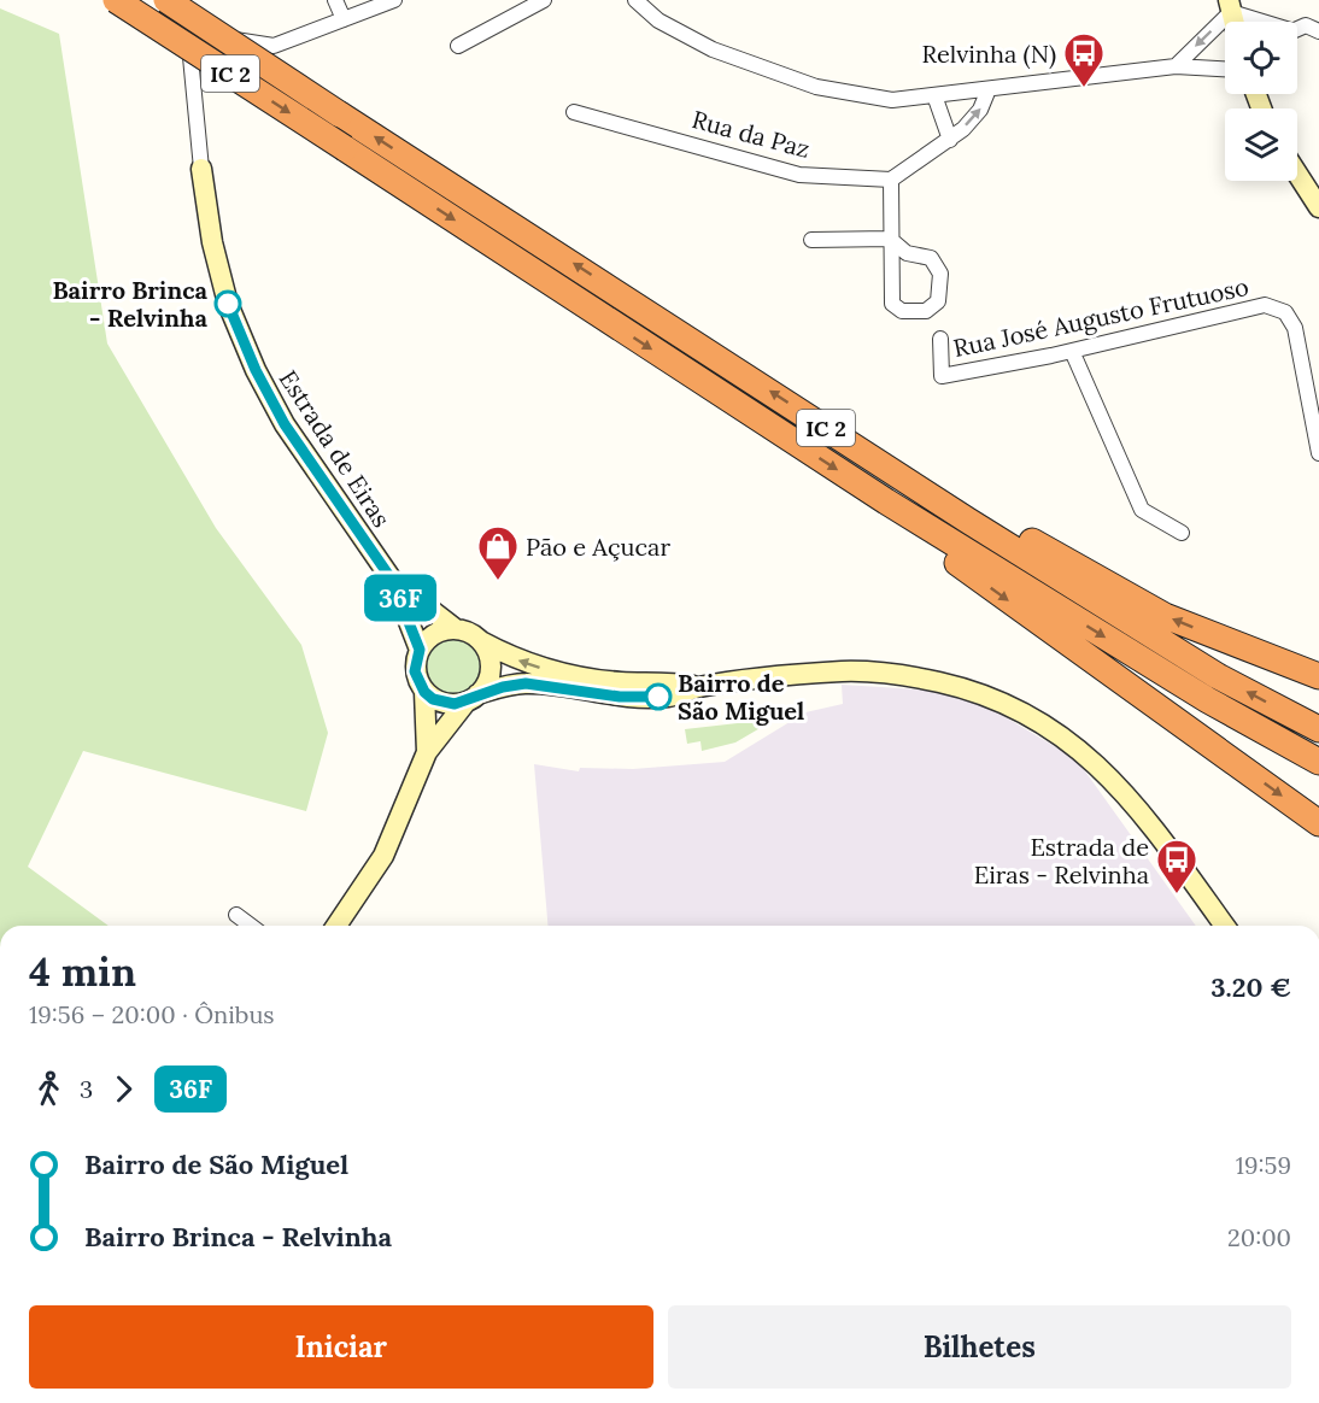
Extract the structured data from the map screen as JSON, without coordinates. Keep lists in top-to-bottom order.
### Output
{
  "streets": {
    "highway": ["IC 2"],
    "street": ["Rua da Paz", "Rua José Augusto Frutuoso", "Estrada de Eiras"]
  },
  "places": {
    "bus stop": ["Relvinha (N)", "Estrada de Eiras - Relvinha"],
    "other": ["Bairro Brinca - Relvinha", "Bairro de São Miguel"],
    "shop": ["Pão e Açucar"]
  },
  "lines": ["bus line 36F"],
  "page": {
    "on_map": "36F",
    "heading": ["4 min", "19:56 – 20:00 · Ônibus", "3.20 €"],
    "legs": ["3", "36F"],
    "list": [
      {
        "name": "Bairro de São Miguel",
        "value": "19:59"
      },
      {
        "name": "Bairro Brinca - Relvinha",
        "value": "20:00"
      }
    ],
    "buttons": ["Iniciar", "Bilhetes"]
  }
}
